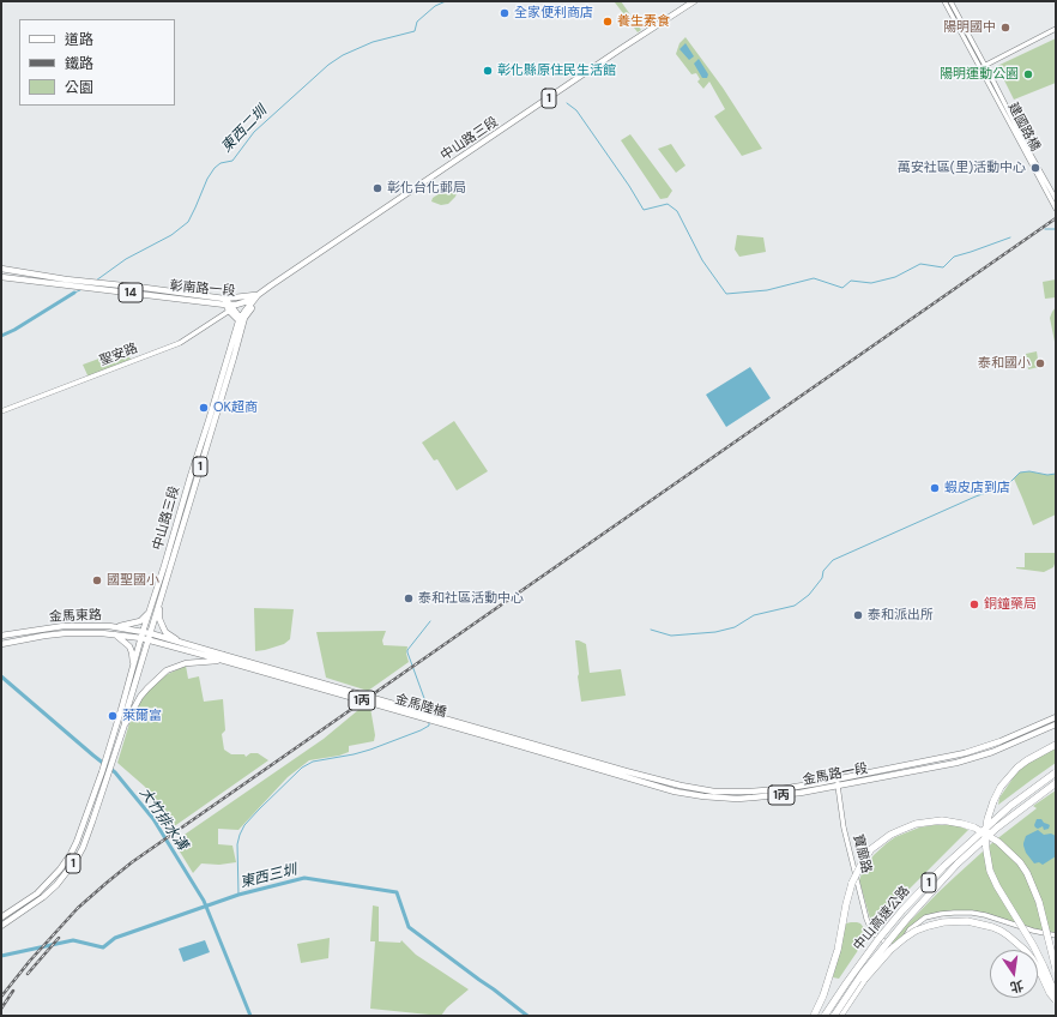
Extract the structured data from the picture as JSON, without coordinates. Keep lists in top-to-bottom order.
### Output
{
  "streets": {
    "highway": ["1", "中山高速公路"],
    "main road": [
      "中山路三段",
      "彰南路一段",
      "14",
      "金馬東路",
      "1丙",
      "金馬陸橋",
      "金馬路一段"
    ],
    "street": ["建國路橋", "聖安路", "寶廍路"]
  },
  "crossings": [
    ["1", "中山路三段"],
    ["1", "1丙"],
    ["1", "金馬陸橋"],
    ["中山路三段", "彰南路一段"],
    ["中山路三段", "金馬東路"],
    ["中山路三段", "1丙"],
    ["彰南路一段", "聖安路"],
    ["金馬東路", "1丙"],
    ["1丙", "金馬陸橋"],
    ["金馬陸橋", "金馬路一段"],
    ["金馬路一段", "寶廍路"]
  ],
  "water": ["東西二圳", "大竹排水溝", "東西三圳"],
  "places": [
    "全家便利商店",
    "養生素食",
    "陽明國中",
    "彰化縣原住民生活館",
    "陽明運動公園",
    "萬安社區(里)活動中心",
    "彰化台化郵局",
    "泰和國小",
    "OK超商",
    "蝦皮店到店",
    "國聖國小",
    "泰和社區活動中心",
    "銅鐘藥局",
    "泰和派出所",
    "萊爾富"
  ],
  "legend": ["道路", "鐵路", "公園"],
  "north": "bottom"
}
